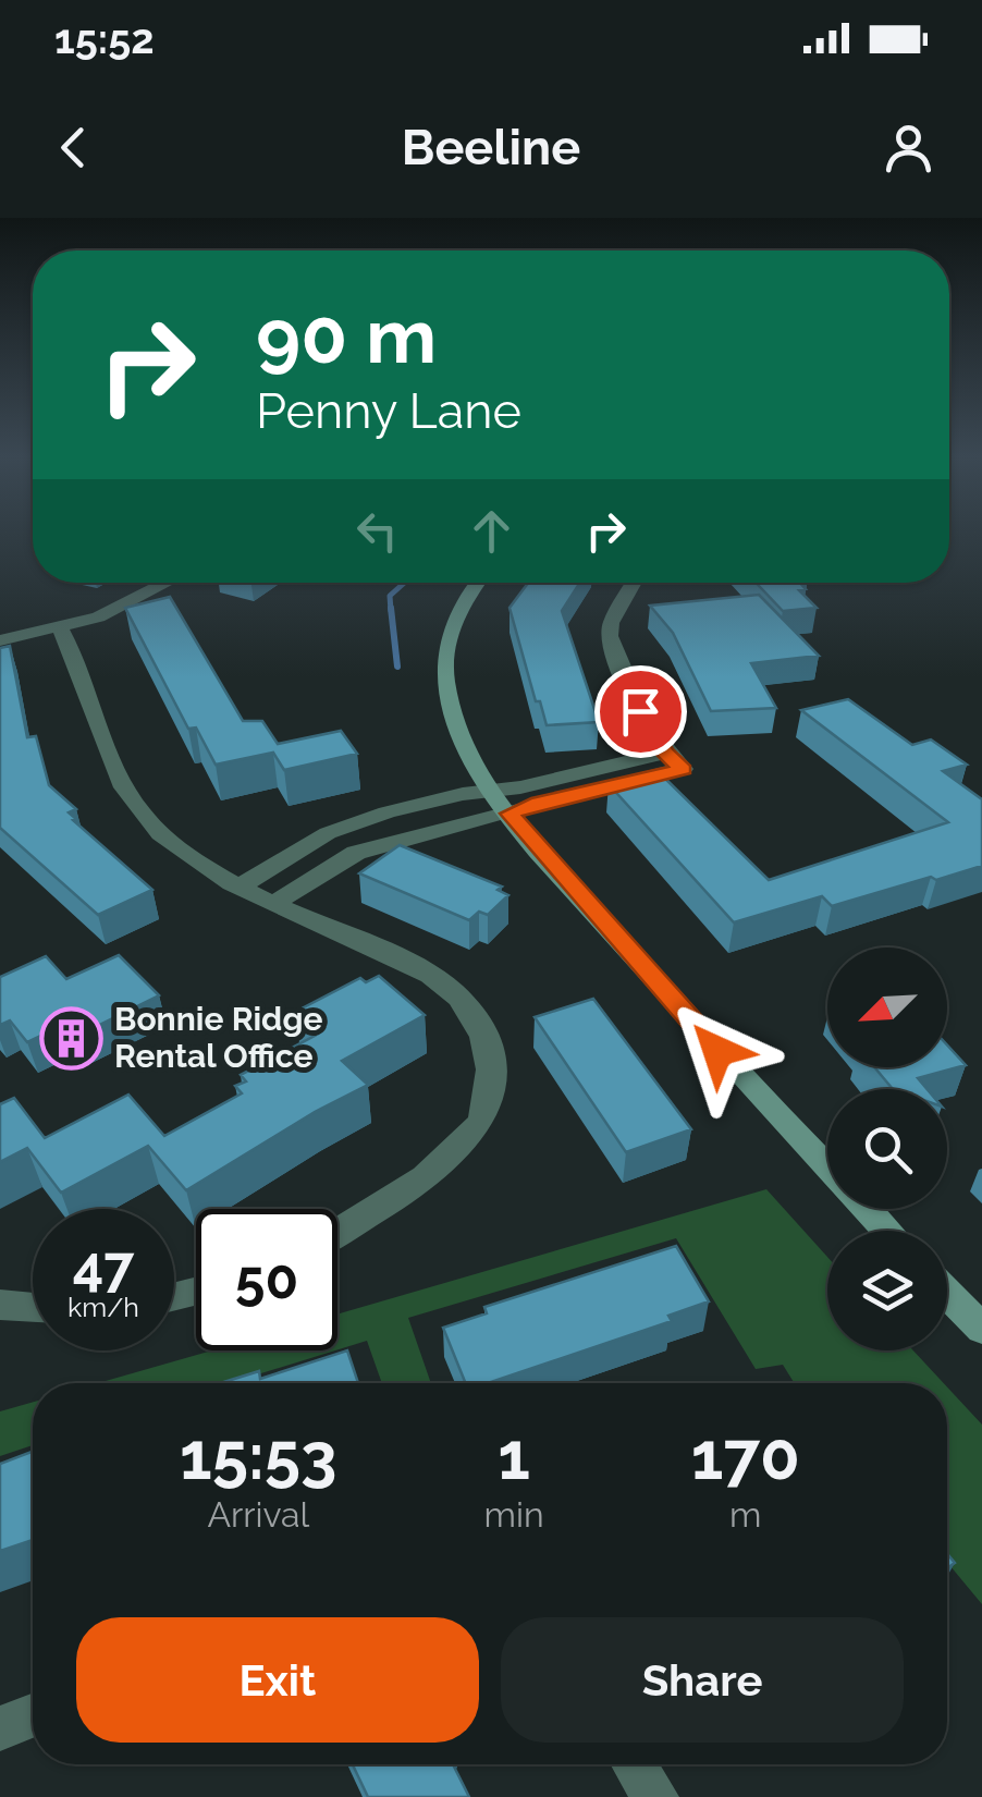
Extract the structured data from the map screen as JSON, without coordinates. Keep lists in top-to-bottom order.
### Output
{
  "places": {
    "building": ["Bonnie Ridge Rental Office"]
  },
  "north": "bottom left",
  "page": {
    "status": "15:52",
    "header": "Beeline",
    "turn": ["90 m", "Penny Lane"],
    "speed": "47 km/h",
    "limit": "50",
    "eta": [
      "15:53",
      "Arrival",
      "1",
      "min",
      "170",
      "m"
    ],
    "buttons": ["Exit", "Share"]
  }
}
